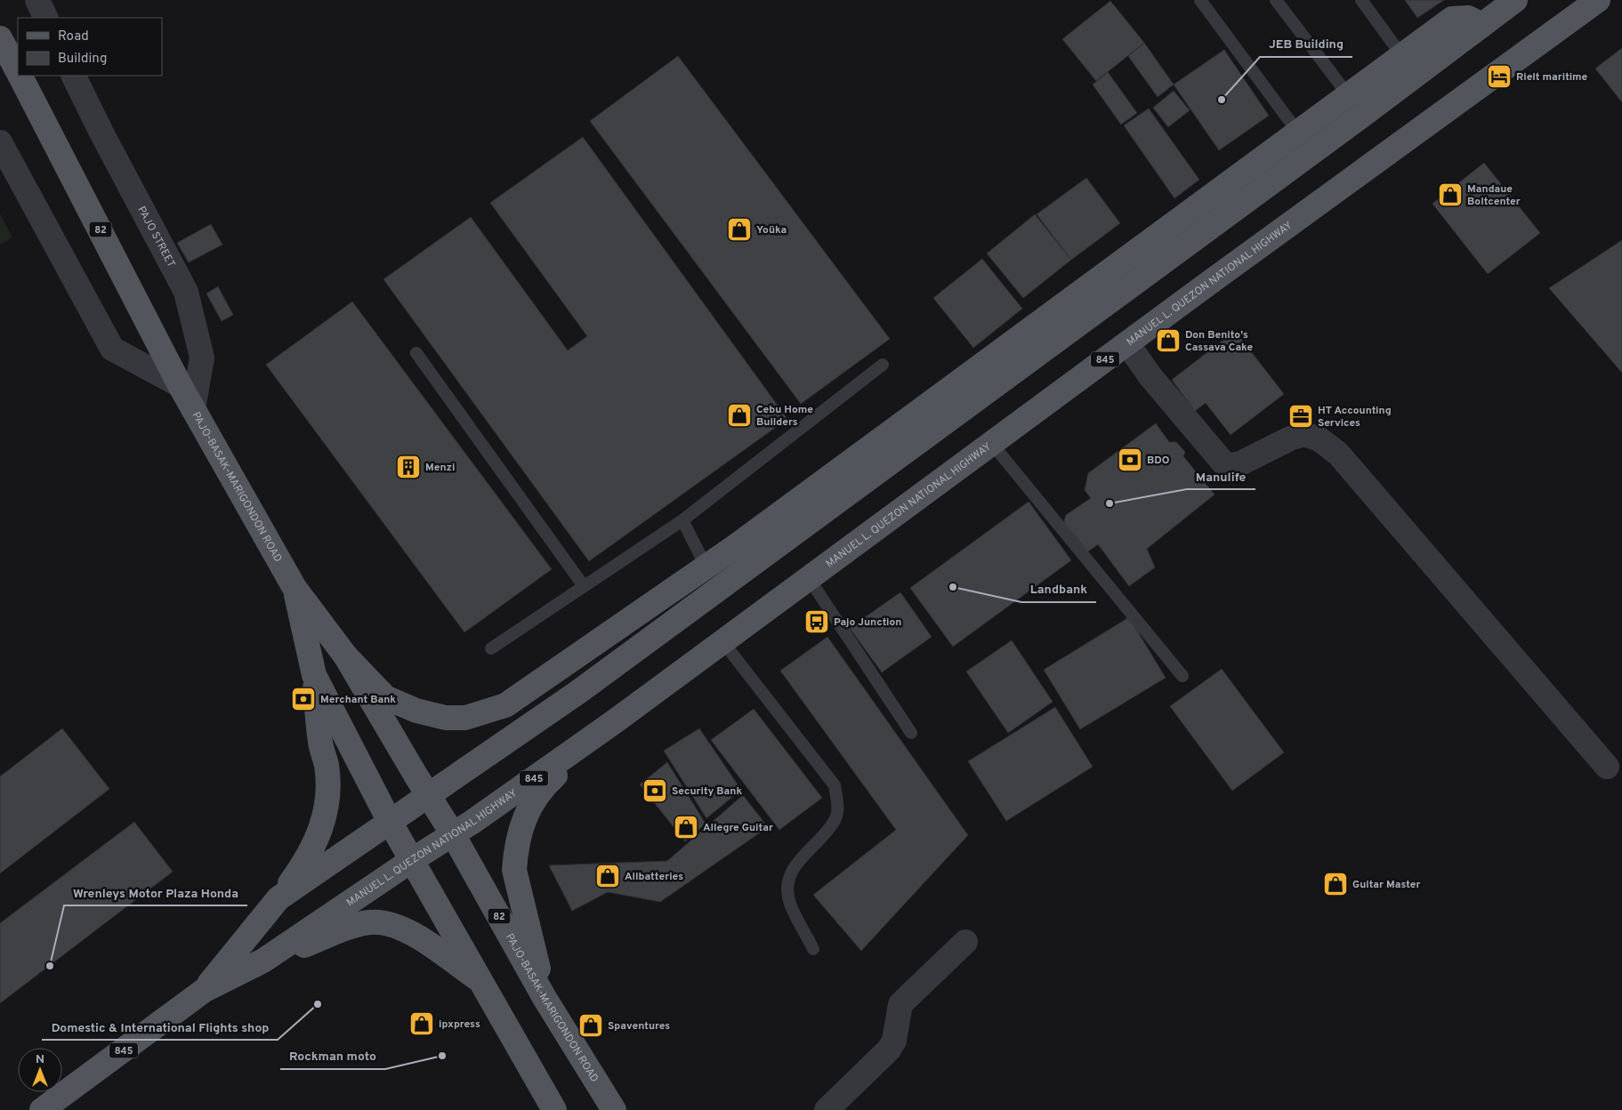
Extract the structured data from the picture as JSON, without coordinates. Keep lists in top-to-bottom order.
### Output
{
  "streets": {
    "main road": [
      "82",
      "MANUEL L. QUEZON NATIONAL HIGHWAY",
      "845",
      "PAJO-BASAK-MARIGONDON ROAD"
    ],
    "street": ["PAJO STREET"]
  },
  "crossings": [
    ["82", "PAJO-BASAK-MARIGONDON ROAD"],
    ["PAJO STREET", "PAJO-BASAK-MARIGONDON ROAD"],
    ["MANUEL L. QUEZON NATIONAL HIGHWAY", "PAJO-BASAK-MARIGONDON ROAD"]
  ],
  "places": {
    "hotel": ["Rielt maritime"],
    "other": [
      "JEB Building",
      "Manulife",
      "Landbank",
      "Wrenleys Motor Plaza Honda",
      "Domestic & International Flights shop",
      "Rockman moto"
    ],
    "shop": [
      "Mandaue Boltcenter",
      "Yoüka",
      "Don Benito's Cassava Cake",
      "Cebu Home Builders",
      "Allegre Guitar",
      "Allbatteries",
      "Guitar Master",
      "ipxpress",
      "Spaventures"
    ],
    "office": ["HT Accounting Services"],
    "bank": ["BDO", "Merchant Bank", "Security Bank"],
    "building": ["Menzi"],
    "bus stop": ["Pajo Junction"]
  },
  "legend": ["Road", "Building"],
  "north": "top"
}
